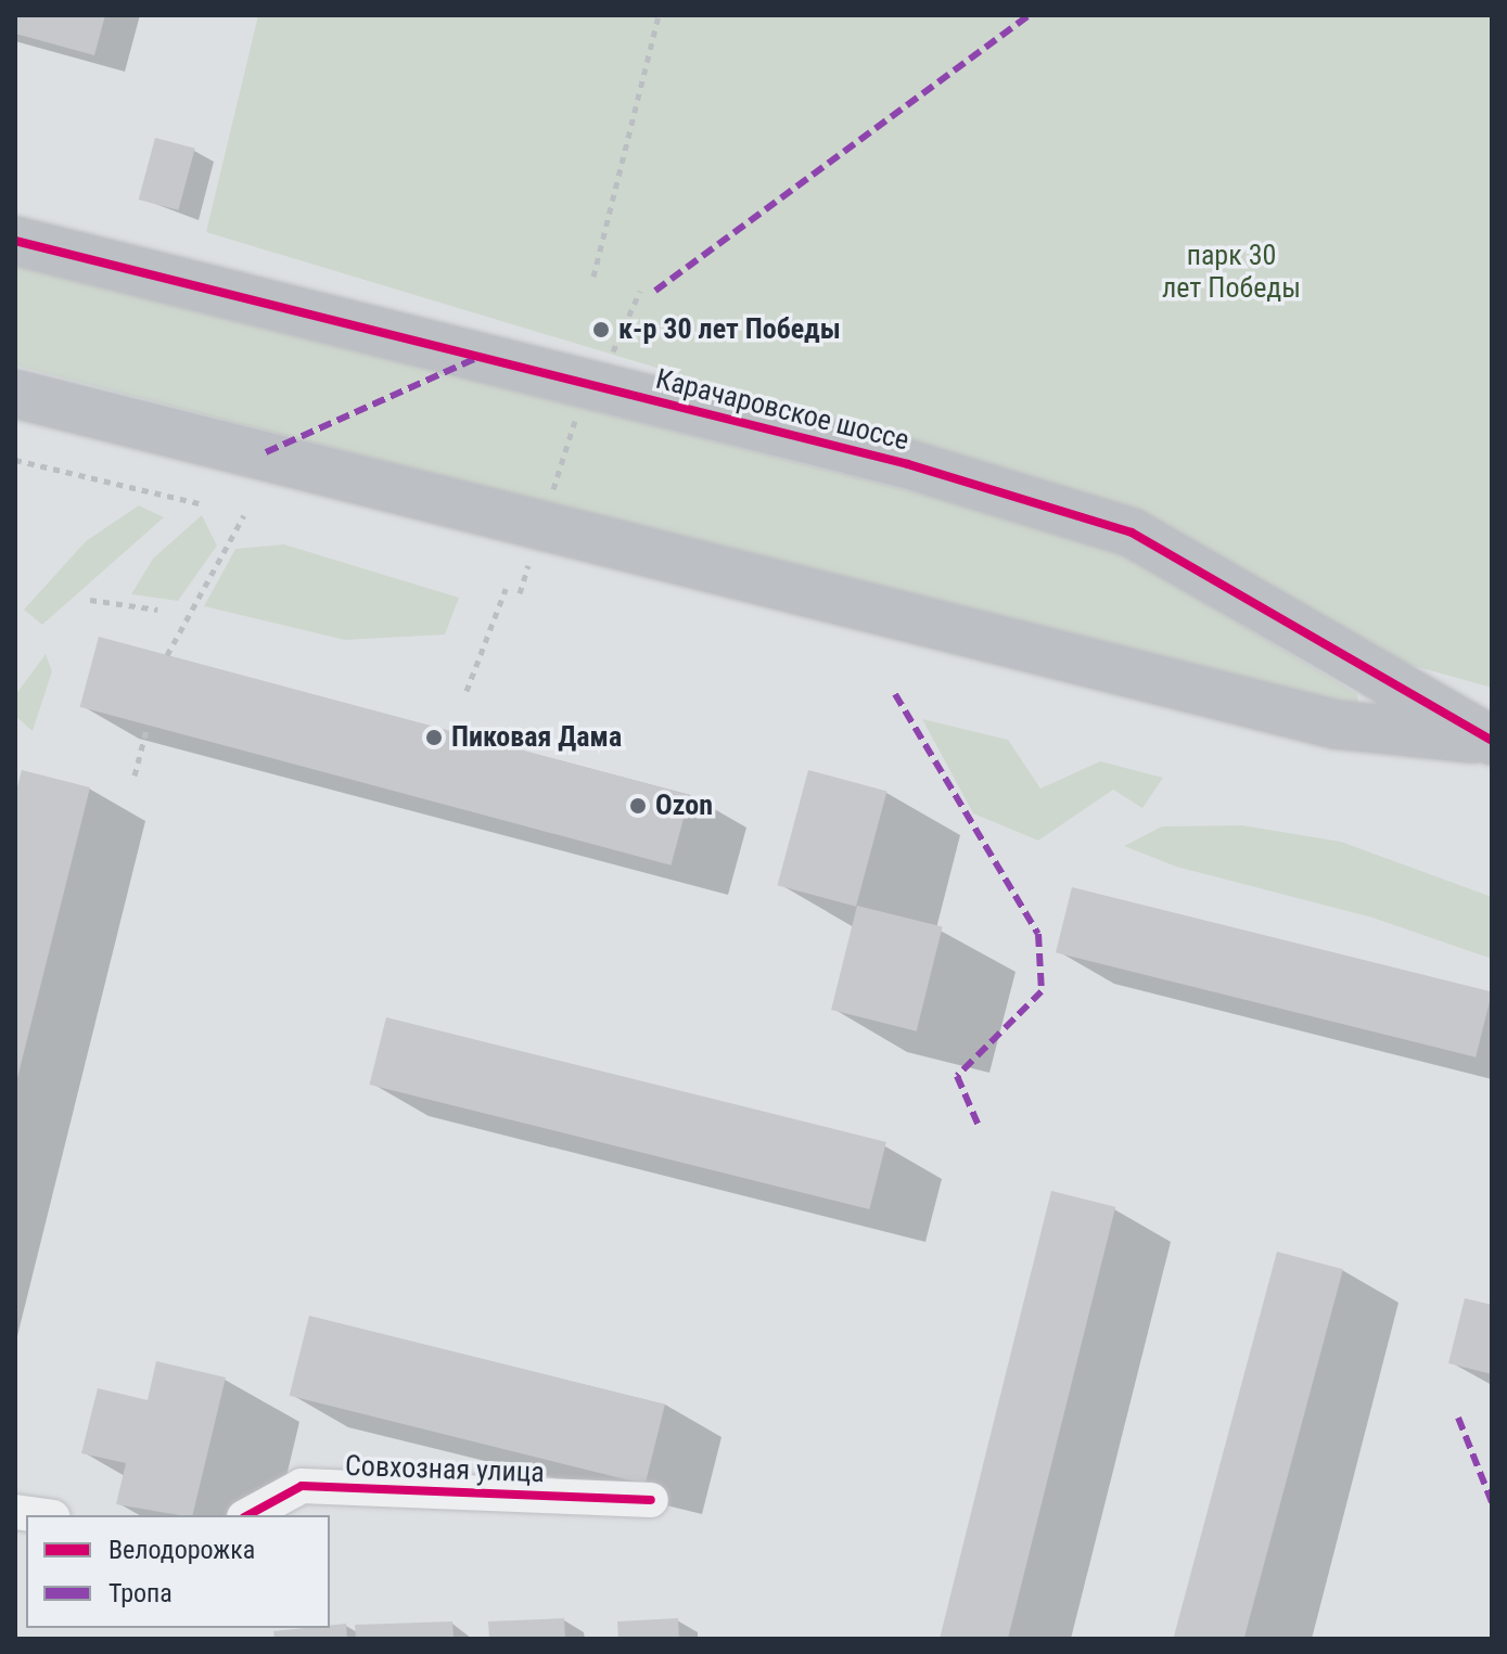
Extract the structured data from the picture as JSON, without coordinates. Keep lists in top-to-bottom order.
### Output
{
  "streets": {
    "street": ["Карачаровское шоссе", "Совхозная улица"]
  },
  "parks": ["парк 30 лет Победы"],
  "places": ["к-р 30 лет Победы", "Пиковая Дама", "Ozon"],
  "legend": ["Велодорожка", "Тропа"]
}
